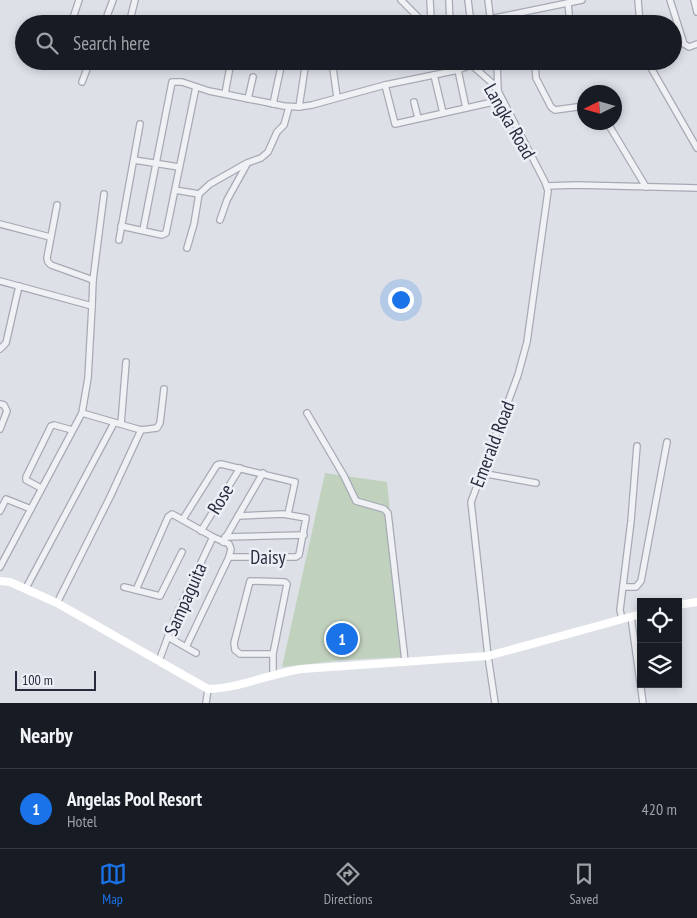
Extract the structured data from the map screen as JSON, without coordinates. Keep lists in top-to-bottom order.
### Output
{
  "streets": {
    "street": [
      "Langka Road",
      "Emerald Road",
      "Rose",
      "Daisy",
      "Sampaguita"
    ]
  },
  "crossings": [
    ["Langka Road", "Emerald Road"]
  ],
  "scale_bar": "100 m",
  "north": "left",
  "page": {
    "search": "Search here",
    "pins": "1",
    "scale": "100 m",
    "heading": "Nearby",
    "list": [
      {
        "mark": "1",
        "name": "Angelas Pool Resort",
        "note": "Hotel",
        "value": "420 m"
      }
    ],
    "nav": ["Map", "Directions", "Saved"]
  }
}
